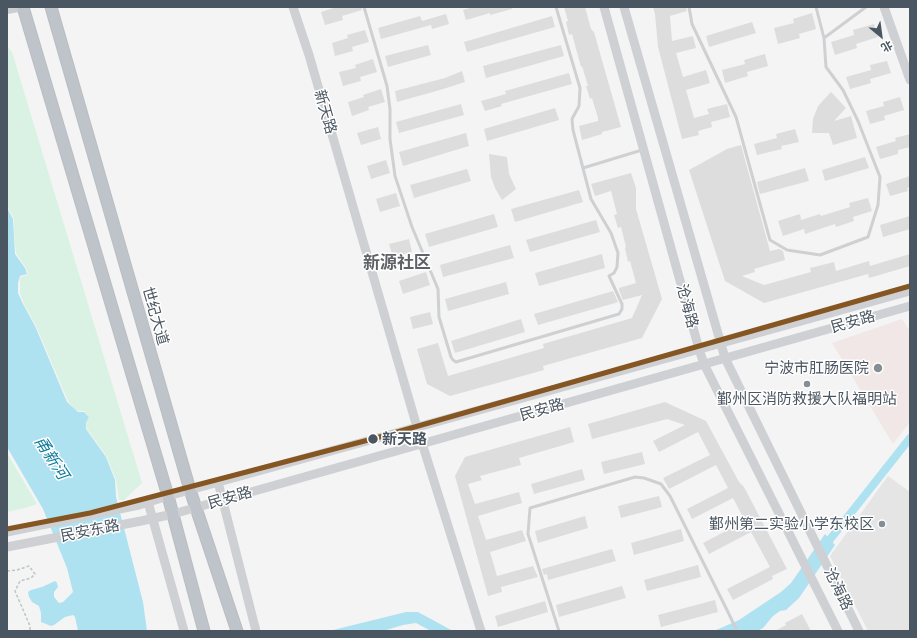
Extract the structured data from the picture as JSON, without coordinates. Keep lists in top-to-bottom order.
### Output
{
  "streets": {
    "highway": ["世纪大道"],
    "main road": [
      "新天路",
      "沧海路",
      "民安路",
      "民安东路"
    ]
  },
  "crossings": [
    ["新天路", "民安路"],
    ["沧海路", "民安路"],
    ["世纪大道", "民安路"],
    ["民安路", "民安东路"]
  ],
  "districts": ["新源社区"],
  "water": ["甬新河"],
  "places": [
    "宁波市肛肠医院",
    "鄞州区消防救援大队福明站",
    "新天路",
    "鄞州第二实验小学东校区"
  ],
  "north": "bottom right"
}
